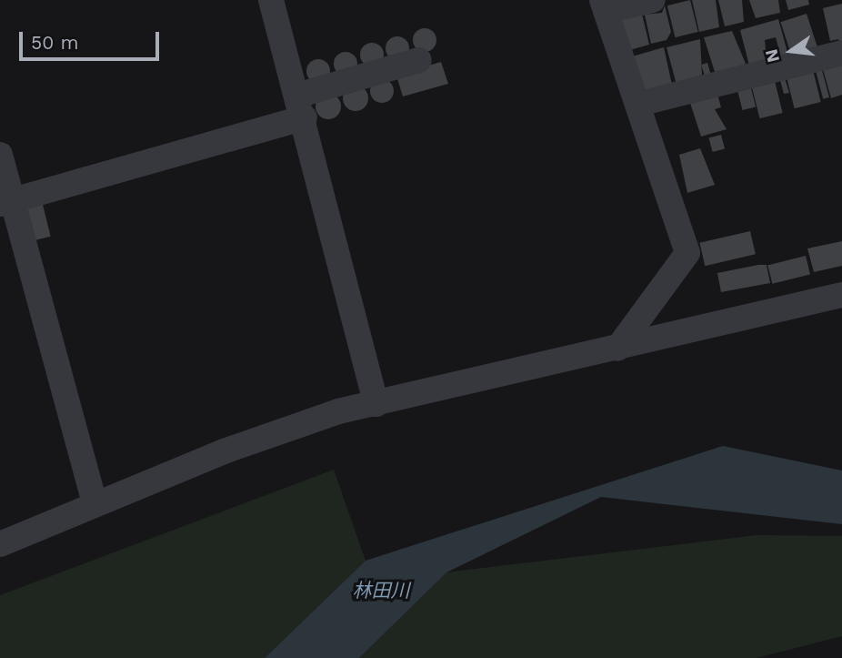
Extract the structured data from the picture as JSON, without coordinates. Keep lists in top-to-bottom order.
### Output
{
  "water": ["林田川"],
  "scale_bar": "50 m",
  "north": "left"
}
